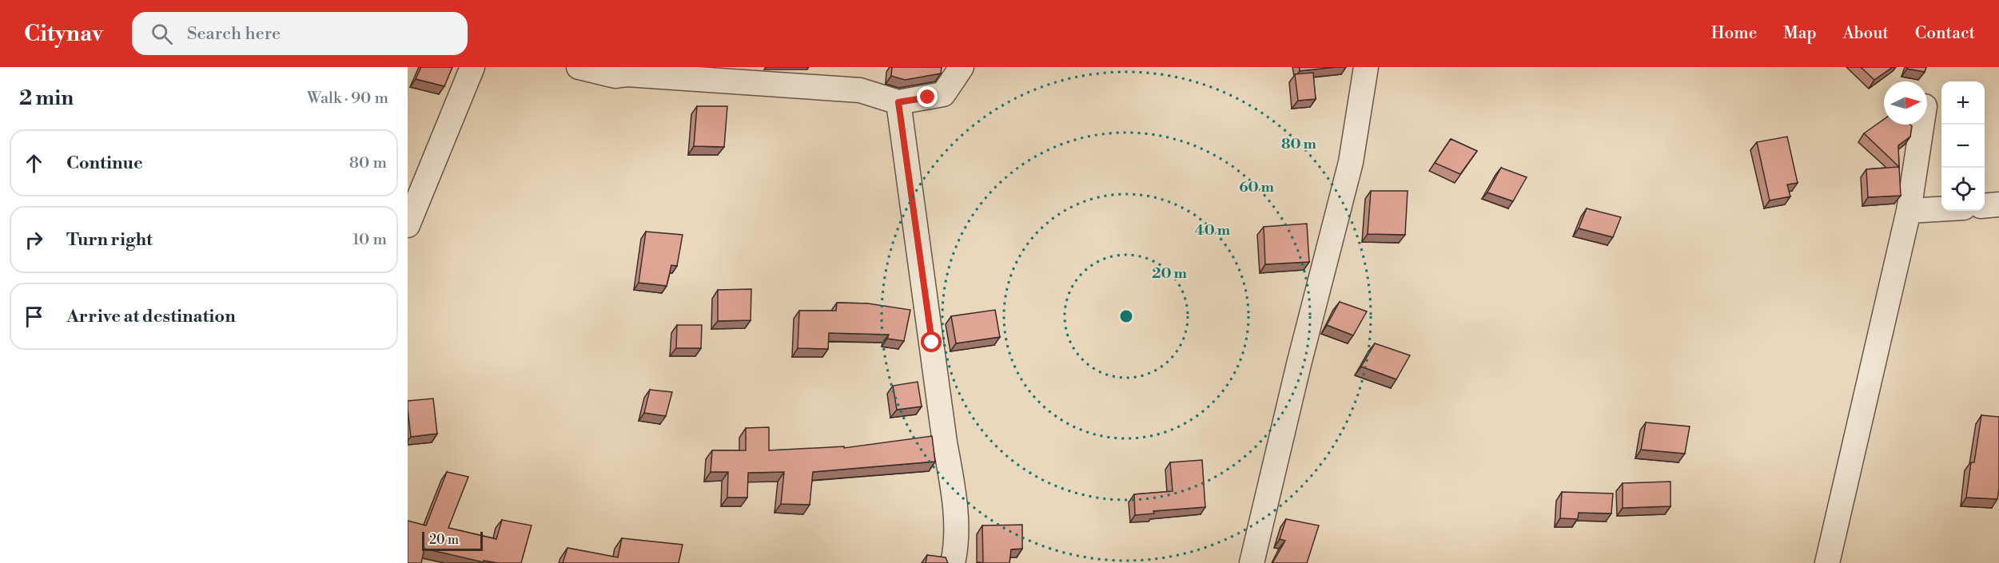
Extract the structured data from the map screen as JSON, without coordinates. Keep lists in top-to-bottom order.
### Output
{
  "scale_bar": "20 m",
  "north": "right",
  "page": {
    "header": "Citynav",
    "search": "Search here",
    "nav": [
      "Home",
      "Map",
      "About",
      "Contact"
    ],
    "heading": ["2 min", "Walk · 90 m"],
    "map_buttons": ["+", "−"],
    "list": [
      ["Continue", "80 m"],
      ["Turn right", "10 m"],
      "Arrive at destination"
    ],
    "scale": "20 m"
  },
  "rings": [
    "80 m",
    "60 m",
    "40 m",
    "20 m"
  ]
}
